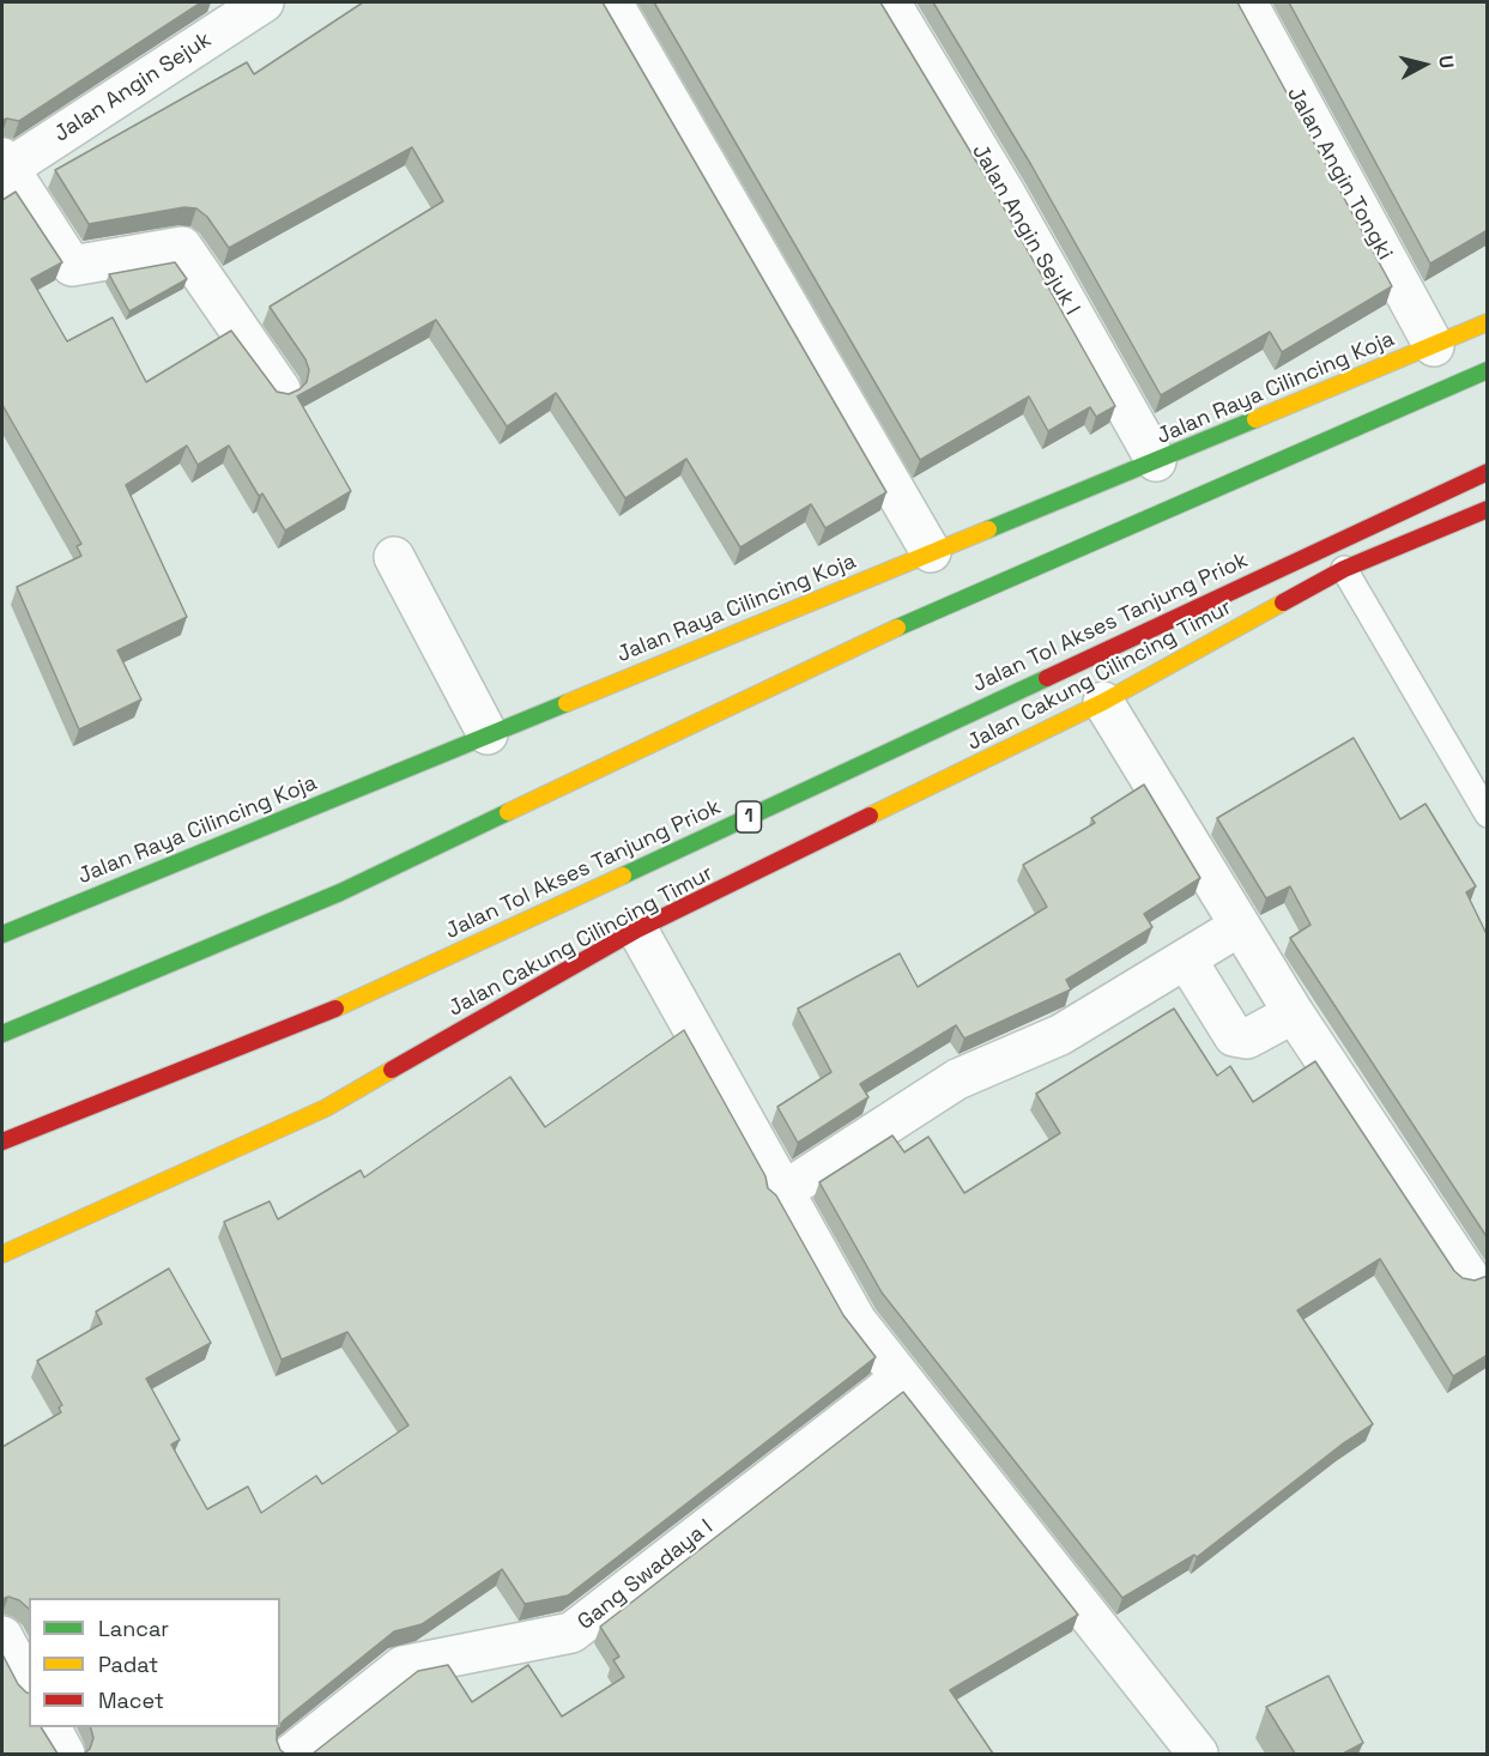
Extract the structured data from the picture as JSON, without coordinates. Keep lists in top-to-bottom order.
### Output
{
  "streets": {
    "highway": [
      "Jalan Raya Cilincing Koja",
      "Jalan Tol Akses Tanjung Priok",
      "Jalan Cakung Cilincing Timur",
      "1"
    ],
    "street": [
      "Jalan Angin Sejuk",
      "Jalan Angin Tongki",
      "Jalan Angin Sejuk I",
      "Gang Swadaya I"
    ]
  },
  "crossings": [
    ["Jalan Angin Tongki", "Jalan Raya Cilincing Koja"],
    ["Jalan Angin Sejuk I", "Jalan Raya Cilincing Koja"]
  ],
  "legend": ["Lancar", "Padat", "Macet"],
  "north": "right"
}
